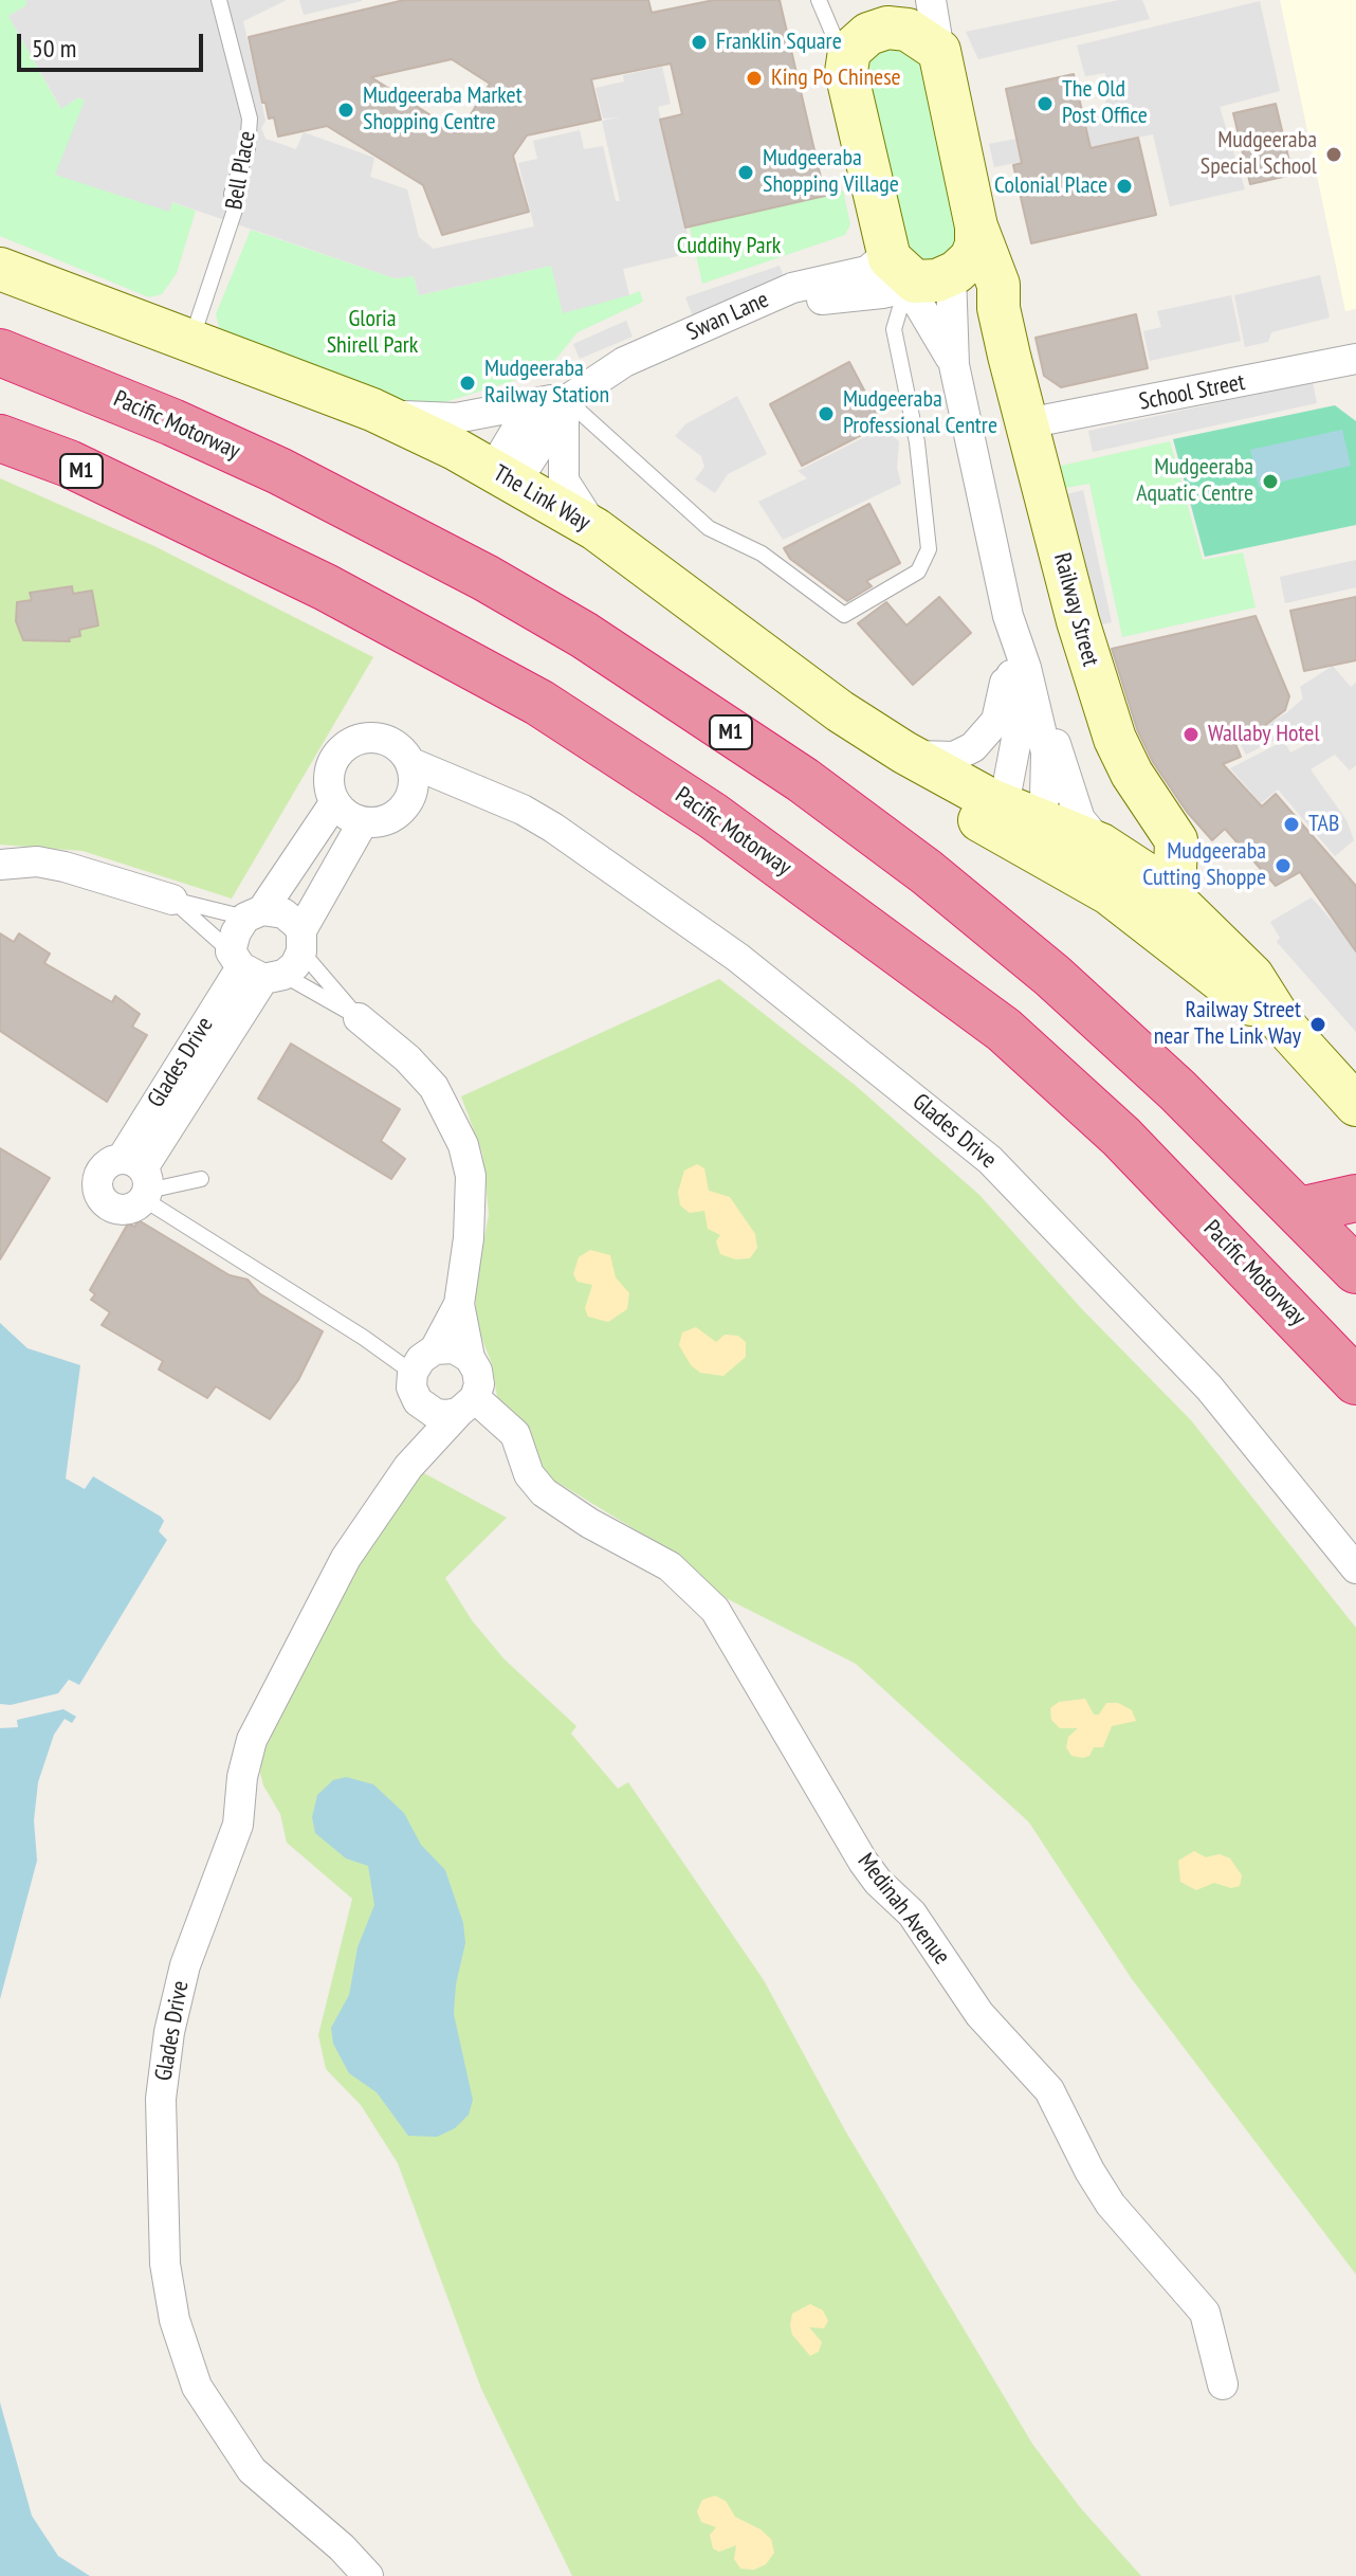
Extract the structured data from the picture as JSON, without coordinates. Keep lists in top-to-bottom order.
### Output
{
  "streets": {
    "highway": ["Pacific Motorway", "M1"],
    "main road": ["The Link Way", "Railway Street"],
    "street": [
      "Swan Lane",
      "School Street",
      "Glades Drive",
      "Medinah Avenue"
    ],
    "lane": ["Bell Place"]
  },
  "crossings": [
    ["Bell Place", "The Link Way"],
    ["Swan Lane", "The Link Way"],
    ["School Street", "Railway Street"],
    ["Glades Drive", "Medinah Avenue"]
  ],
  "parks": ["Cuddihy Park", "Gloria Shirell Park"],
  "places": [
    "Franklin Square",
    "King Po Chinese",
    "The Old Post Office",
    "Mudgeeraba Market Shopping Centre",
    "Mudgeeraba Special School",
    "Mudgeeraba Shopping Village",
    "Colonial Place",
    "Mudgeeraba Railway Station",
    "Mudgeeraba Professional Centre",
    "Mudgeeraba Aquatic Centre",
    "Wallaby Hotel",
    "TAB",
    "Mudgeeraba Cutting Shoppe",
    "Railway Street near The Link Way"
  ],
  "scale_bar": "50 m"
}
